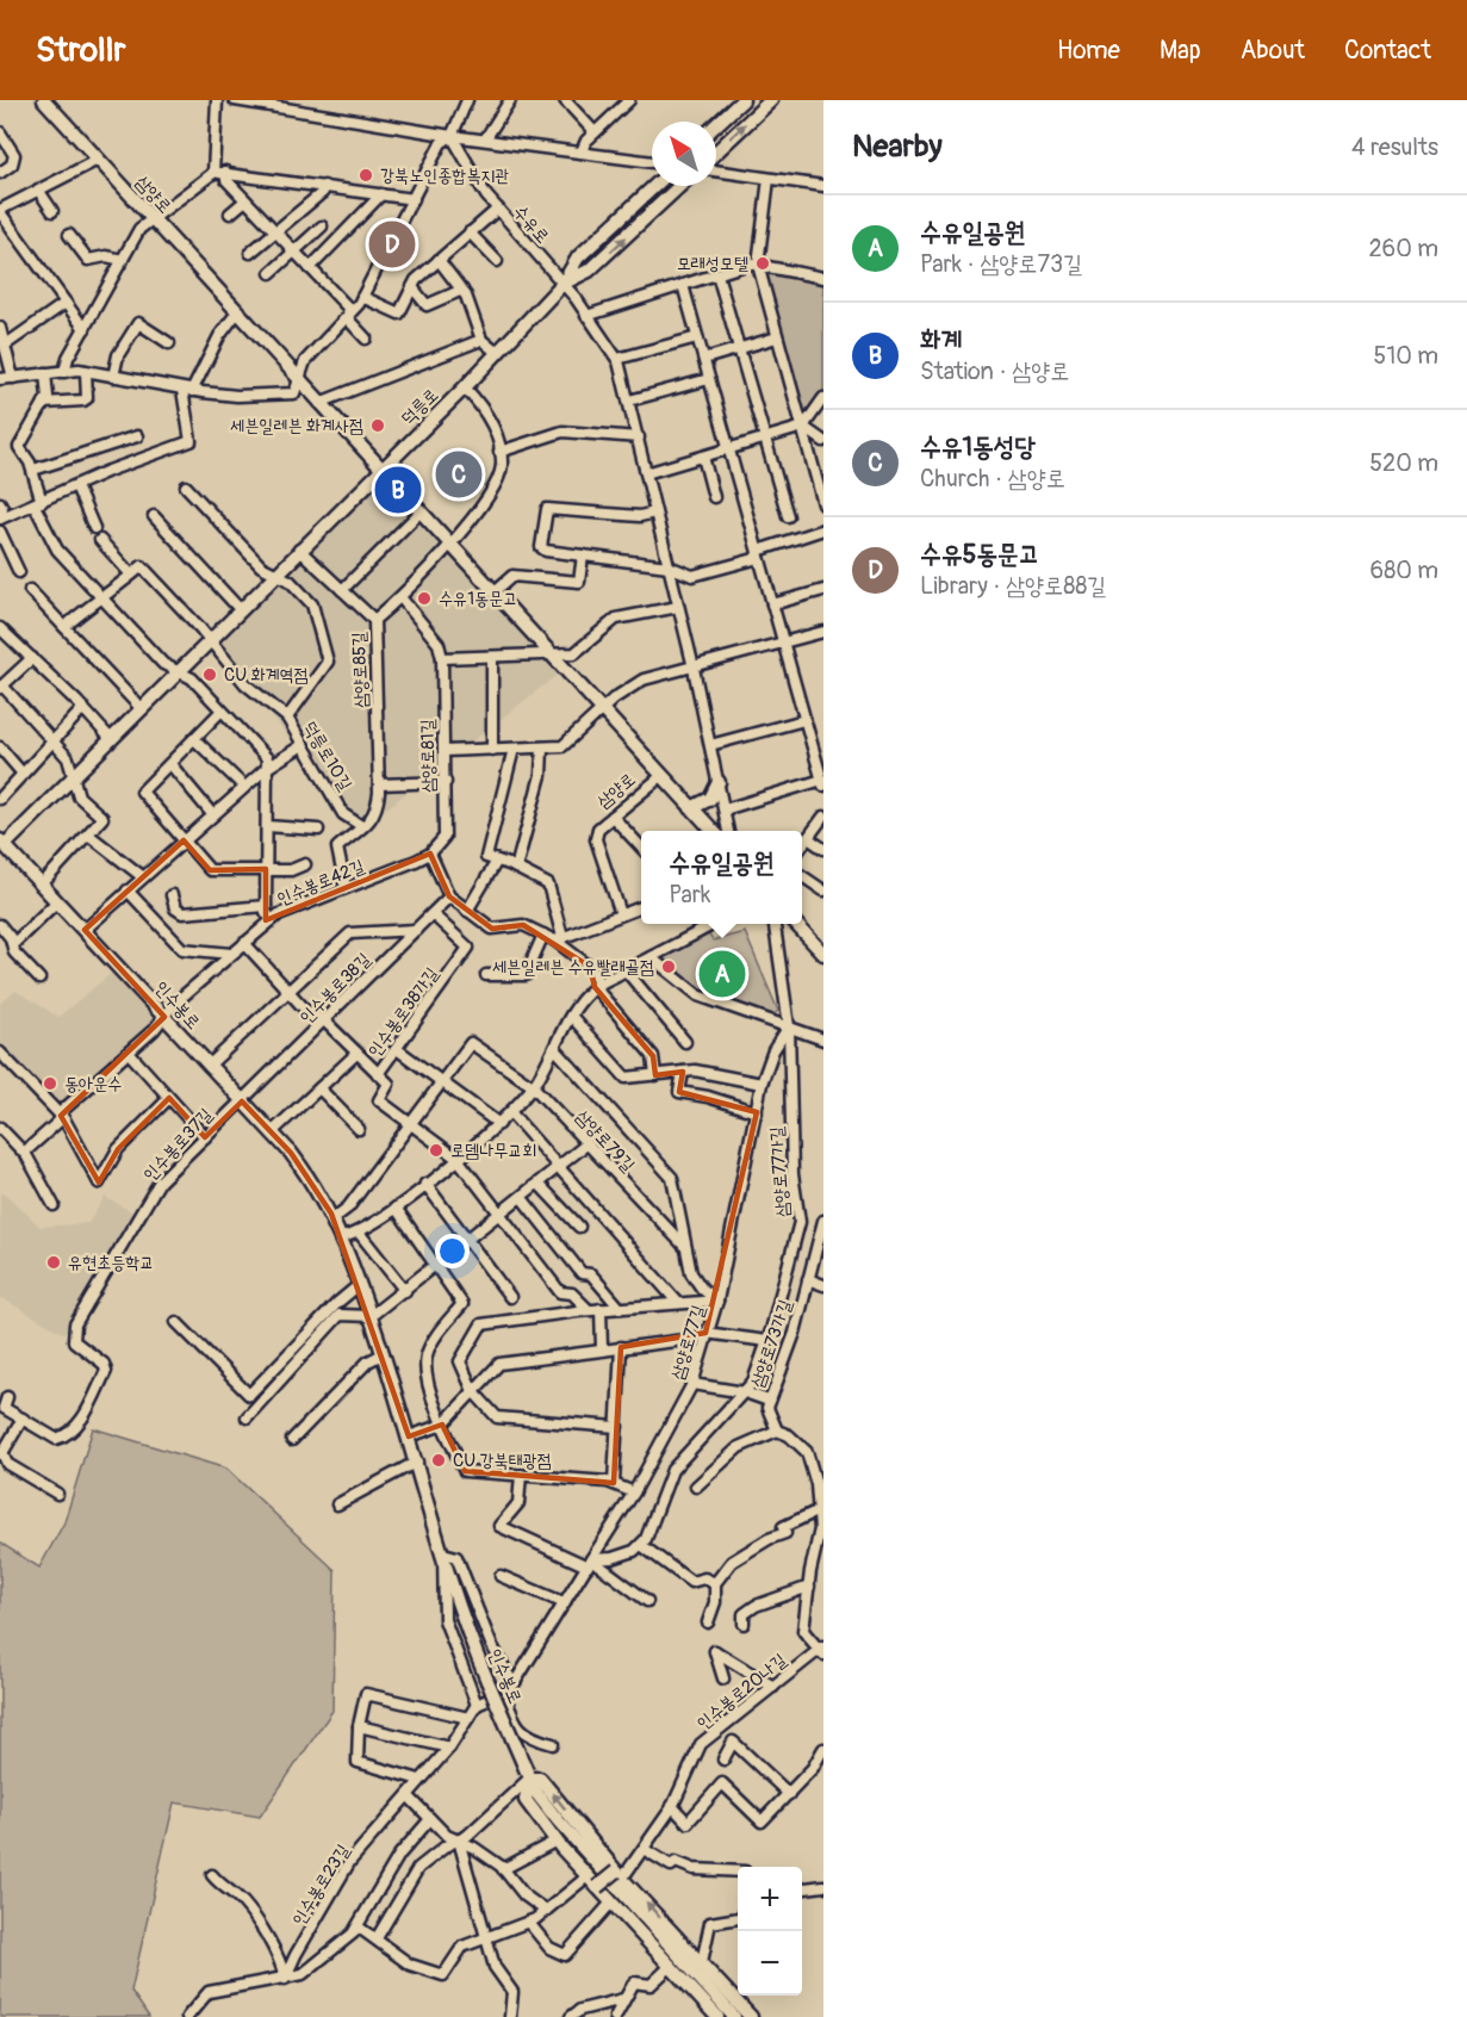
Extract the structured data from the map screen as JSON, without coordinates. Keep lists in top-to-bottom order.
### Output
{
  "streets": {
    "main road": ["삼양로", "덕릉로", "인수봉로"],
    "street": [
      "수유로",
      "삼양로85길",
      "덕릉로10길",
      "삼양로81길",
      "인수봉로42길",
      "인수봉로38길",
      "인수봉로38가길",
      "삼양로79길",
      "인수봉로37길",
      "삼양로77가길",
      "삼양로77길",
      "삼양로73가길",
      "인수봉로20나길",
      "인수봉로23길"
    ]
  },
  "crossings": [
    ["삼양로", "덕릉로"],
    ["삼양로", "삼양로85길"],
    ["수유로", "덕릉로"],
    ["덕릉로", "덕릉로10길"],
    ["덕릉로", "인수봉로"],
    ["삼양로85길", "삼양로81길"],
    ["삼양로85길", "인수봉로42길"],
    ["삼양로81길", "인수봉로42길"],
    ["인수봉로42길", "인수봉로"],
    ["인수봉로42길", "인수봉로38가길"],
    ["인수봉로38길", "인수봉로"],
    ["인수봉로38길", "인수봉로38가길"],
    ["인수봉로38길", "인수봉로37길"],
    ["인수봉로", "인수봉로37길"],
    ["삼양로79길", "삼양로77길"],
    ["삼양로77가길", "삼양로77길"]
  ],
  "places": [
    "강북노인종합복지관",
    "모래성모텔",
    "세븐일레븐 화계사점",
    "수유1동문고",
    "CU 화계역점",
    "세븐일레븐 수유빨래골점",
    "동아운수",
    "로뎀나무교회",
    "유현초등학교",
    "CU 강북태광점"
  ],
  "north": "top left",
  "page": {
    "header": "Strollr",
    "nav": [
      "Home",
      "Map",
      "About",
      "Contact"
    ],
    "heading": ["Nearby", "4 results"],
    "list": [
      {
        "mark": "A",
        "name": "수유일공원",
        "note": "Park · 삼양로73길",
        "value": "260 m"
      },
      {
        "mark": "B",
        "name": "화계",
        "note": "Station · 삼양로",
        "value": "510 m"
      },
      {
        "mark": "C",
        "name": "수유1동성당",
        "note": "Church · 삼양로",
        "value": "520 m"
      },
      {
        "mark": "D",
        "name": "수유5동문고",
        "note": "Library · 삼양로88길",
        "value": "680 m"
      }
    ],
    "pins": [
      "D",
      "C",
      "B",
      "A"
    ],
    "popup": ["수유일공원", "Park"],
    "map_buttons": ["+", "−"]
  }
}
